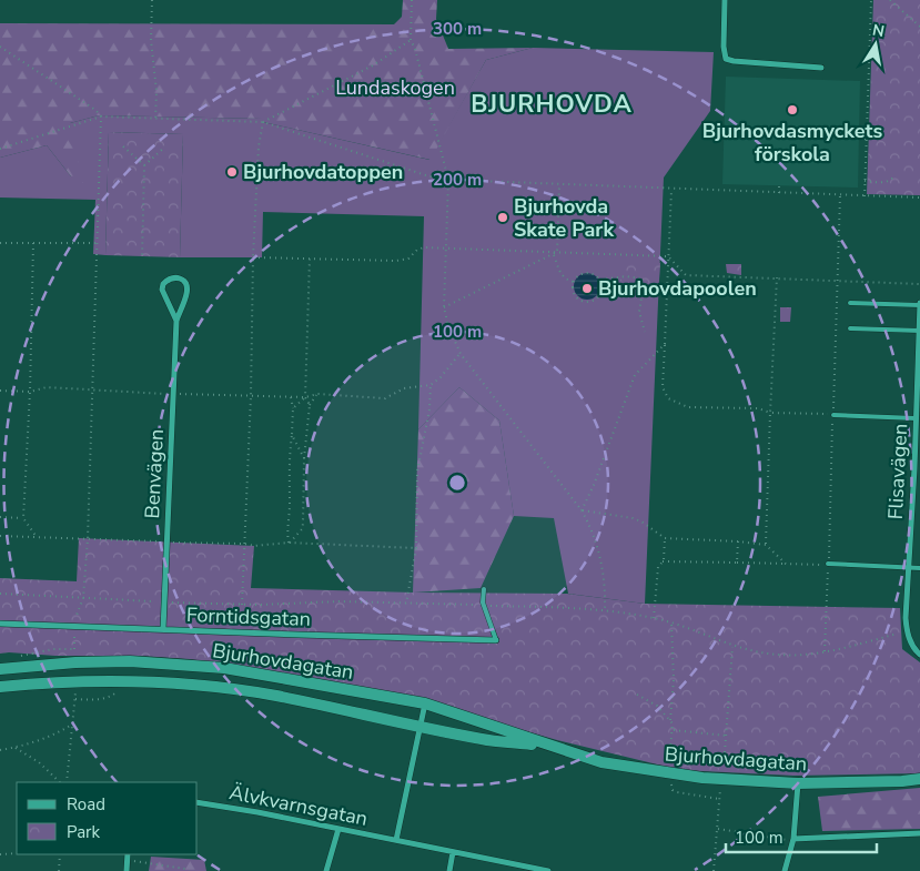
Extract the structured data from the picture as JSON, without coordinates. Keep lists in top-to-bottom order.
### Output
{
  "streets": {
    "main road": ["Bjurhovdagatan"],
    "street": [
      "Flisavägen",
      "Benvägen",
      "Forntidsgatan",
      "Älvkvarnsgatan"
    ]
  },
  "crossings": [
    ["Benvägen", "Forntidsgatan"]
  ],
  "districts": ["BJURHOVDA"],
  "parks": ["Lundaskogen"],
  "places": [
    "Bjurhovdasmyckets förskola",
    "Bjurhovdatoppen",
    "Bjurhovda Skate Park",
    "Bjurhovdapoolen"
  ],
  "legend": ["Road", "Park"],
  "scale_bar": "100 m",
  "north": "top",
  "rings": ["300 m", "200 m", "100 m"]
}
